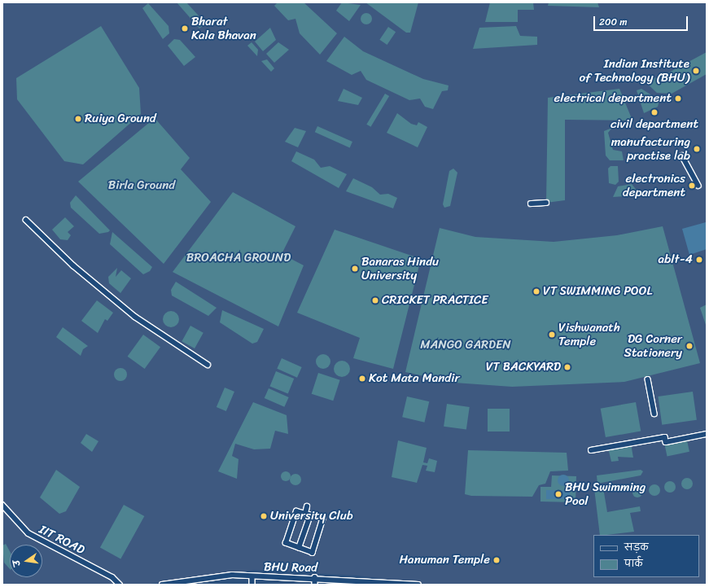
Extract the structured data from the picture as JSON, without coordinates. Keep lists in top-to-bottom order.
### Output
{
  "streets": {
    "street": ["IIT ROAD", "BHU Road"]
  },
  "parks": ["Birla Ground", "BROACHA GROUND", "MANGO GARDEN"],
  "places": [
    "Bharat Kala Bhavan",
    "Indian Institute of Technology (BHU)",
    "electrical department",
    "civil department",
    "Ruiya Ground",
    "manufacturing practise lab",
    "electronics department",
    "ablt-4",
    "Banaras Hindu University",
    "VT SWIMMING POOL",
    "CRICKET PRACTICE",
    "Vishwanath Temple",
    "DG Corner Stationery",
    "VT BACKYARD",
    "Kot Mata Mandir",
    "BHU Swimming Pool",
    "University Club",
    "Hanuman Temple"
  ],
  "legend": ["सड़क", "पार्क"],
  "scale_bar": "200 m",
  "north": "left"
}
